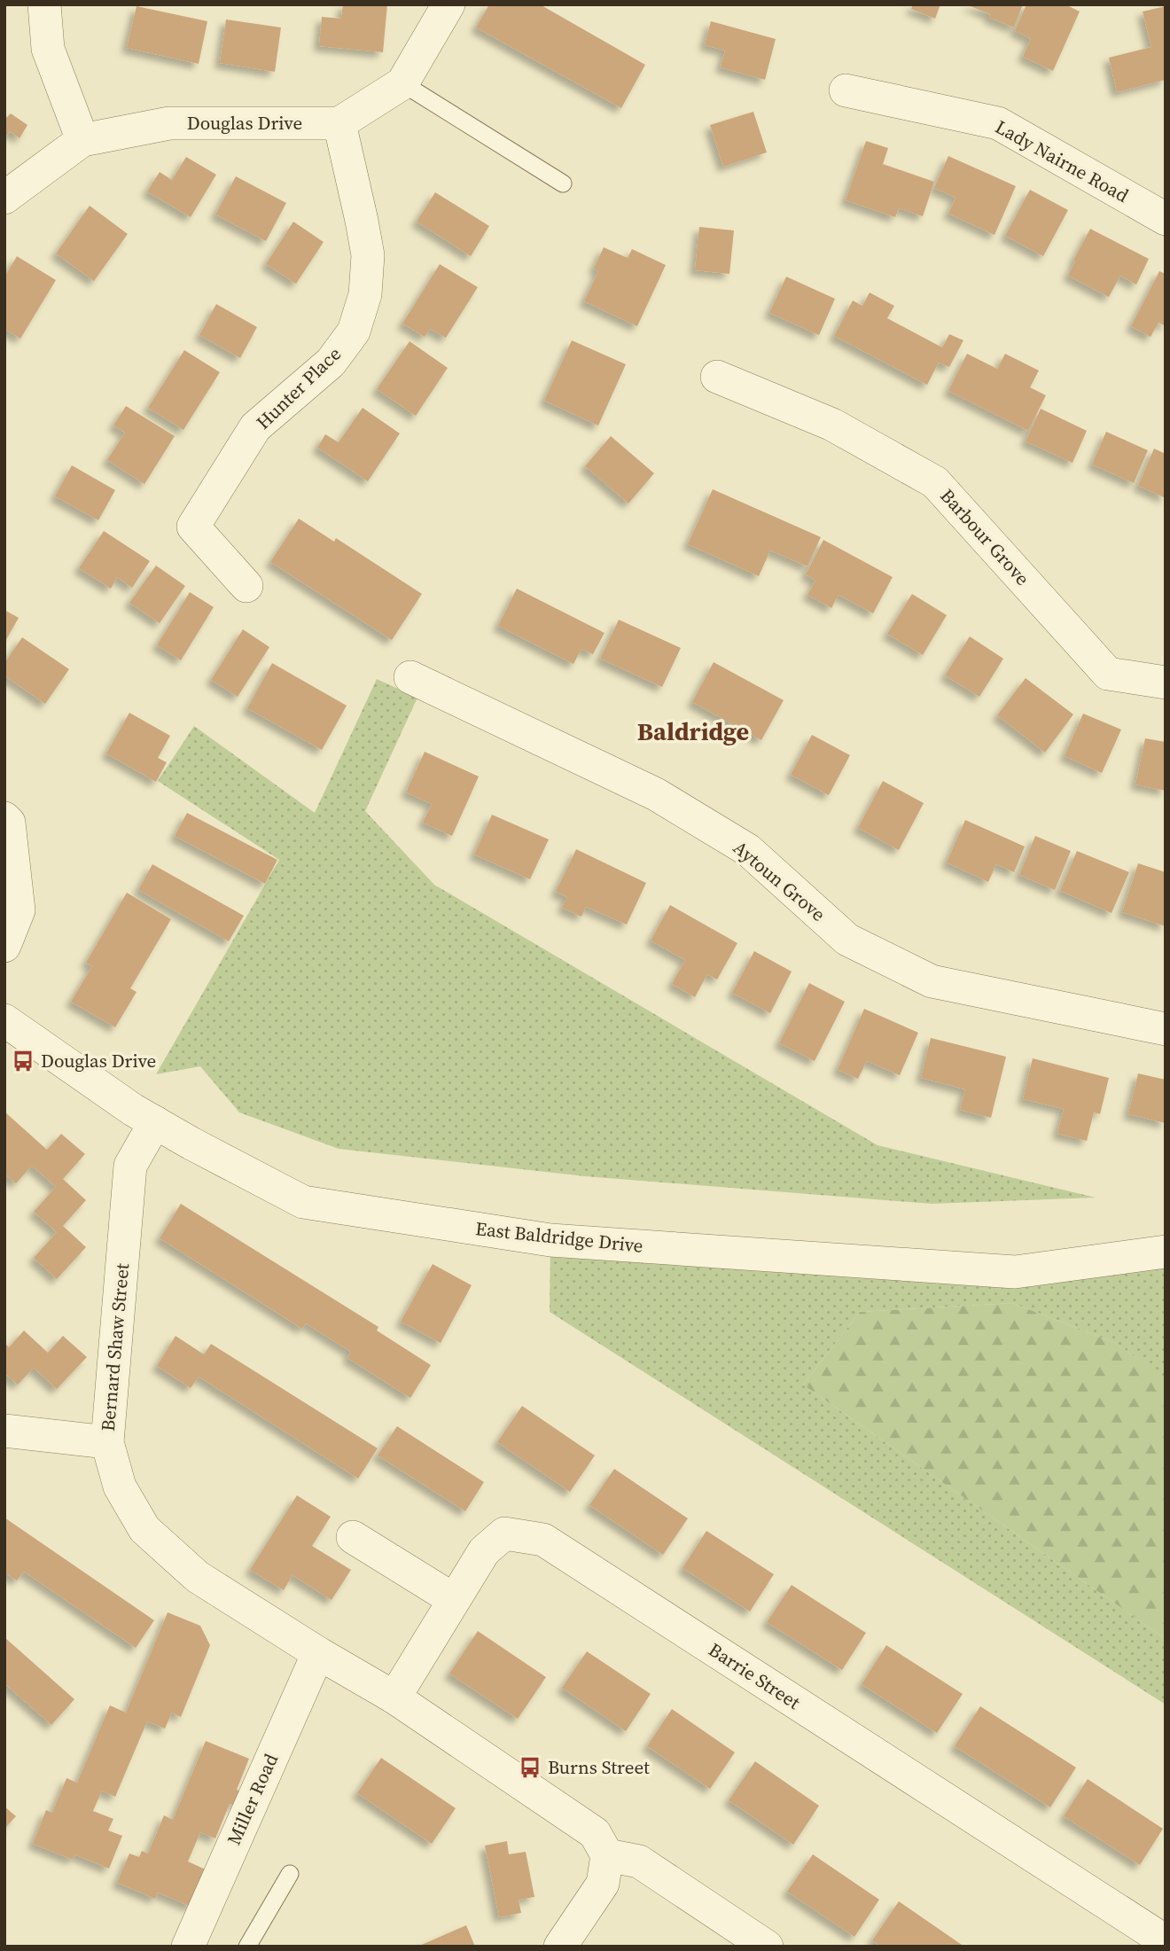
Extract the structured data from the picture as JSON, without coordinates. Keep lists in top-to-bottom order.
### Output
{
  "streets": {
    "street": [
      "Douglas Drive",
      "Lady Nairne Road",
      "Hunter Place",
      "Barbour Grove",
      "Aytoun Grove",
      "East Baldridge Drive",
      "Bernard Shaw Street",
      "Barrie Street",
      "Miller Road"
    ]
  },
  "crossings": [
    ["Douglas Drive", "Hunter Place"],
    ["East Baldridge Drive", "Bernard Shaw Street"],
    ["Bernard Shaw Street", "Barrie Street"],
    ["Bernard Shaw Street", "Miller Road"]
  ],
  "districts": ["Baldridge"],
  "places": {
    "bus stop": ["Douglas Drive", "Burns Street"]
  }
}
